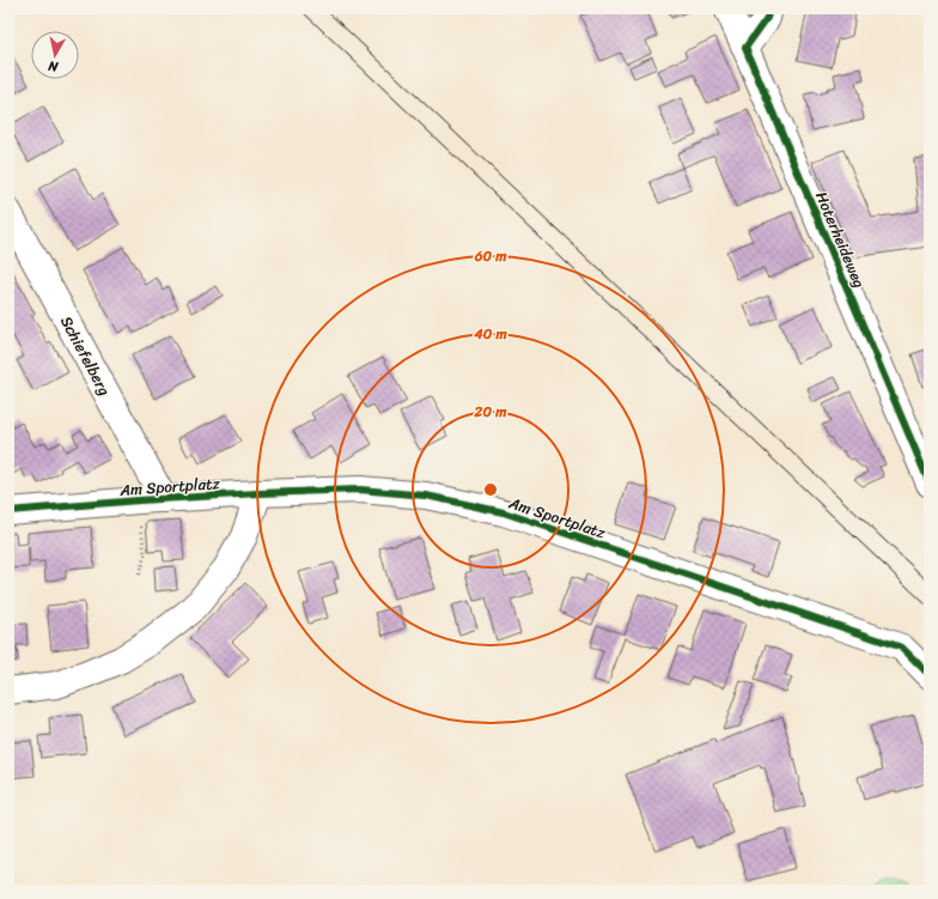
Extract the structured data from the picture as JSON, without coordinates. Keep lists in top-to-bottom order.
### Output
{
  "streets": {
    "street": ["Hoterheideweg", "Schiefelberg", "Am Sportplatz"]
  },
  "crossings": [
    ["Schiefelberg", "Am Sportplatz"]
  ],
  "north": "bottom",
  "rings": ["60 m", "40 m", "20 m"]
}
